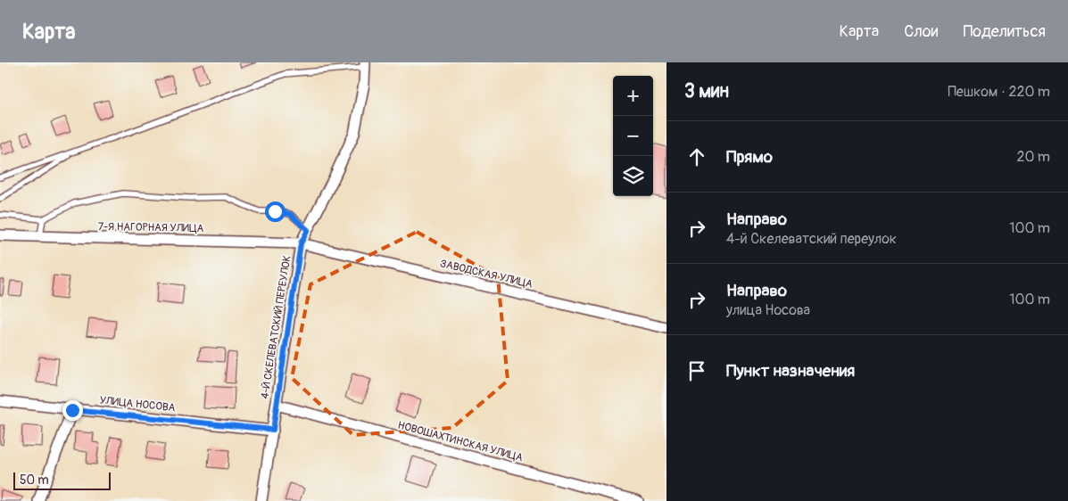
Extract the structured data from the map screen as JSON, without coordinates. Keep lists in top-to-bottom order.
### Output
{
  "streets": {
    "street": [
      "7-Я НАГОРНАЯ УЛИЦА",
      "ЗАВОДСКАЯ УЛИЦА",
      "4-Й СКЕЛЕВАТСКИЙ ПЕРЕУЛОК",
      "УЛИЦА НОСОВА",
      "НОВОШАХТИНСКАЯ УЛИЦА"
    ]
  },
  "crossings": [
    ["7-Я НАГОРНАЯ УЛИЦА", "ЗАВОДСКАЯ УЛИЦА"],
    ["7-Я НАГОРНАЯ УЛИЦА", "4-Й СКЕЛЕВАТСКИЙ ПЕРЕУЛОК"],
    ["ЗАВОДСКАЯ УЛИЦА", "4-Й СКЕЛЕВАТСКИЙ ПЕРЕУЛОК"],
    ["4-Й СКЕЛЕВАТСКИЙ ПЕРЕУЛОК", "УЛИЦА НОСОВА"],
    ["4-Й СКЕЛЕВАТСКИЙ ПЕРЕУЛОК", "НОВОШАХТИНСКАЯ УЛИЦА"]
  ],
  "scale_bar": "50 m",
  "page": {
    "header": "Карта",
    "nav": ["Карта", "Слои", "Поделиться"],
    "heading": ["3 мин", "Пешком · 220 m"],
    "map_buttons": ["+", "−"],
    "list": [
      ["Прямо", "20 m"],
      ["Направо", "4-й Скелеватский переулок", "100 m"],
      ["Направо", "улица Носова", "100 m"],
      "Пункт назначения"
    ],
    "scale": "50 m"
  }
}
